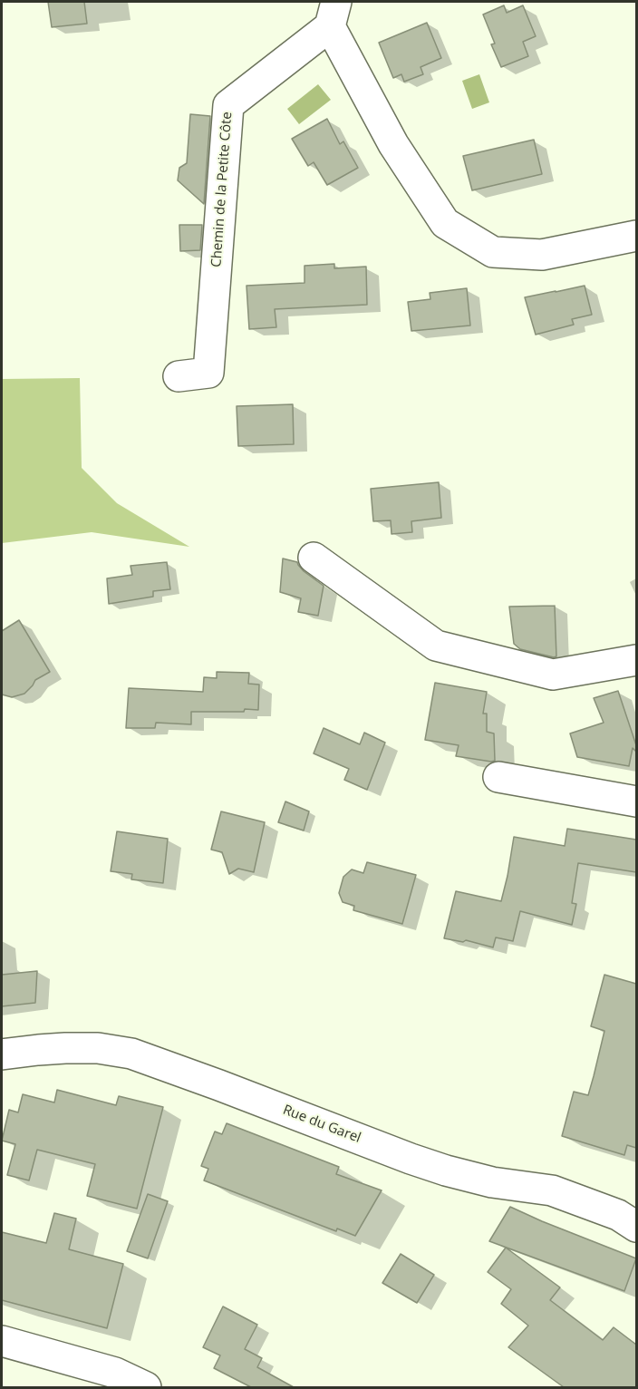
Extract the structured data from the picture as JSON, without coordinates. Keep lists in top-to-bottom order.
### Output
{
  "streets": {
    "street": ["Chemin de la Petite Côte", "Rue du Garel"]
  }
}
